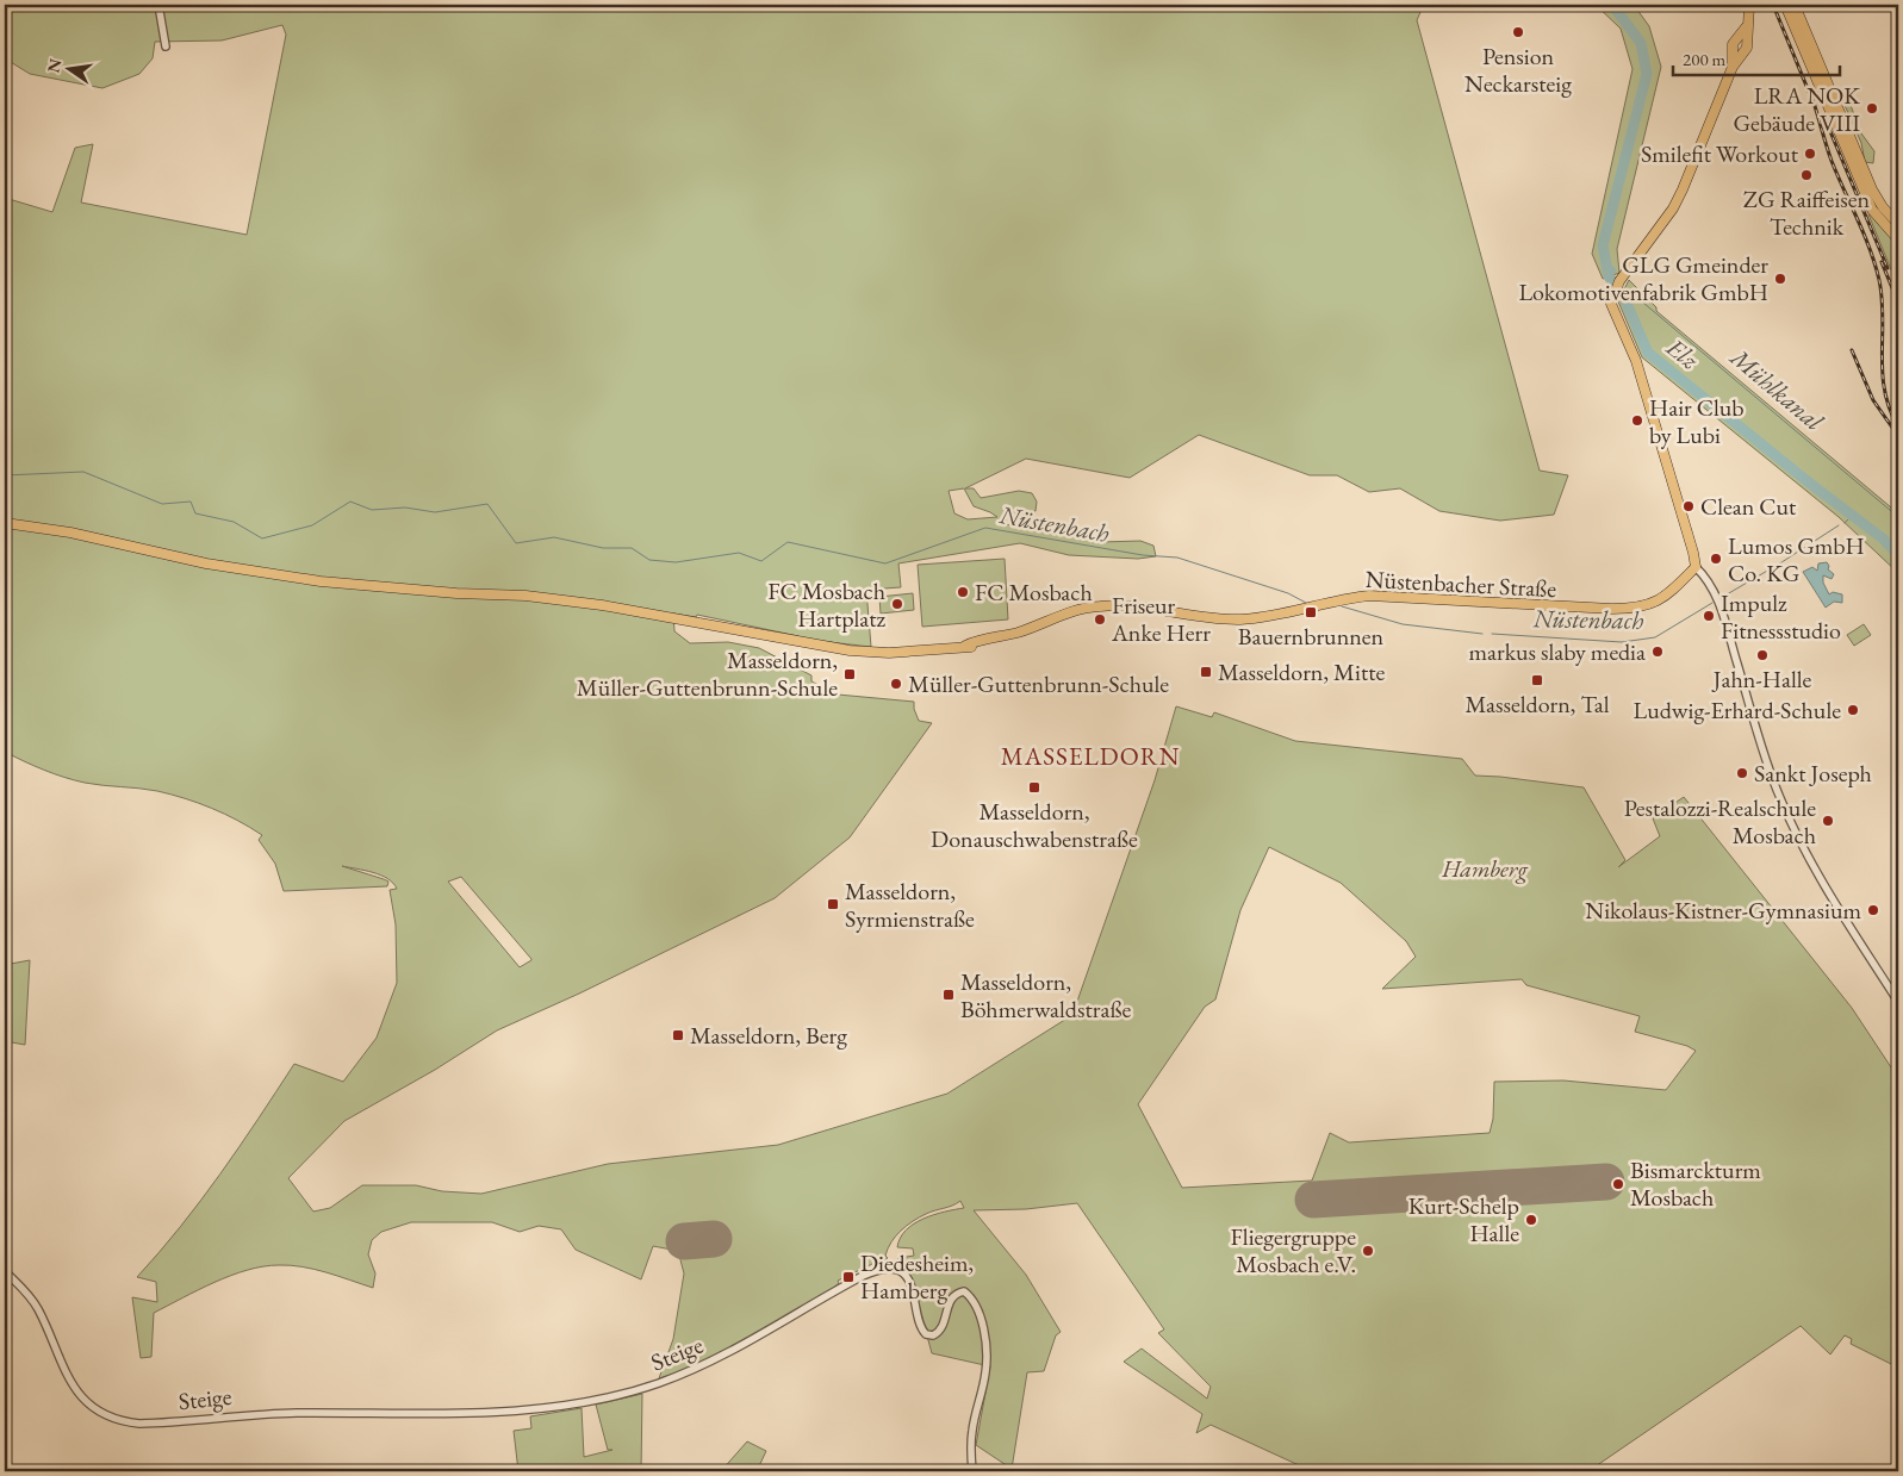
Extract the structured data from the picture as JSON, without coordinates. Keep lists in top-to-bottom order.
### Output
{
  "streets": {
    "main road": ["Nüstenbacher Straße"],
    "street": ["Steige"]
  },
  "districts": ["MASSELDORN"],
  "water": ["Elz", "Mühlkanal", "Nüstenbach"],
  "parks": ["Hamberg"],
  "places": {
    "other": [
      "Pension Neckarsteig",
      "LRA NOK Gebäude VIII",
      "Smilefit Workout",
      "ZG Raiffeisen Technik",
      "GLG Gmeinder Lokomotivenfabrik GmbH",
      "Hair Club by Lubi",
      "Clean Cut",
      "Lumos GmbH Co. KG",
      "FC Mosbach",
      "FC Mosbach Hartplatz",
      "Impulz Fitnessstudio",
      "Friseur Anke Herr",
      "markus slaby media",
      "Jahn-Halle",
      "Müller-Guttenbrunn-Schule",
      "Ludwig-Erhard-Schule",
      "Sankt Joseph",
      "Pestalozzi-Realschule Mosbach",
      "Nikolaus-Kistner-Gymnasium",
      "Bismarckturm Mosbach",
      "Kurt-Schelp Halle",
      "Fliegergruppe Mosbach e.V."
    ],
    "transit": [
      "Bauernbrunnen",
      "Masseldorn, Mitte",
      "Masseldorn, Müller-Guttenbrunn-Schule",
      "Masseldorn, Tal",
      "Masseldorn, Donauschwabenstraße",
      "Masseldorn, Syrmienstraße",
      "Masseldorn, Böhmerwaldstraße",
      "Masseldorn, Berg",
      "Diedesheim, Hamberg"
    ]
  },
  "scale_bar": "200 m",
  "north": "left"
}
